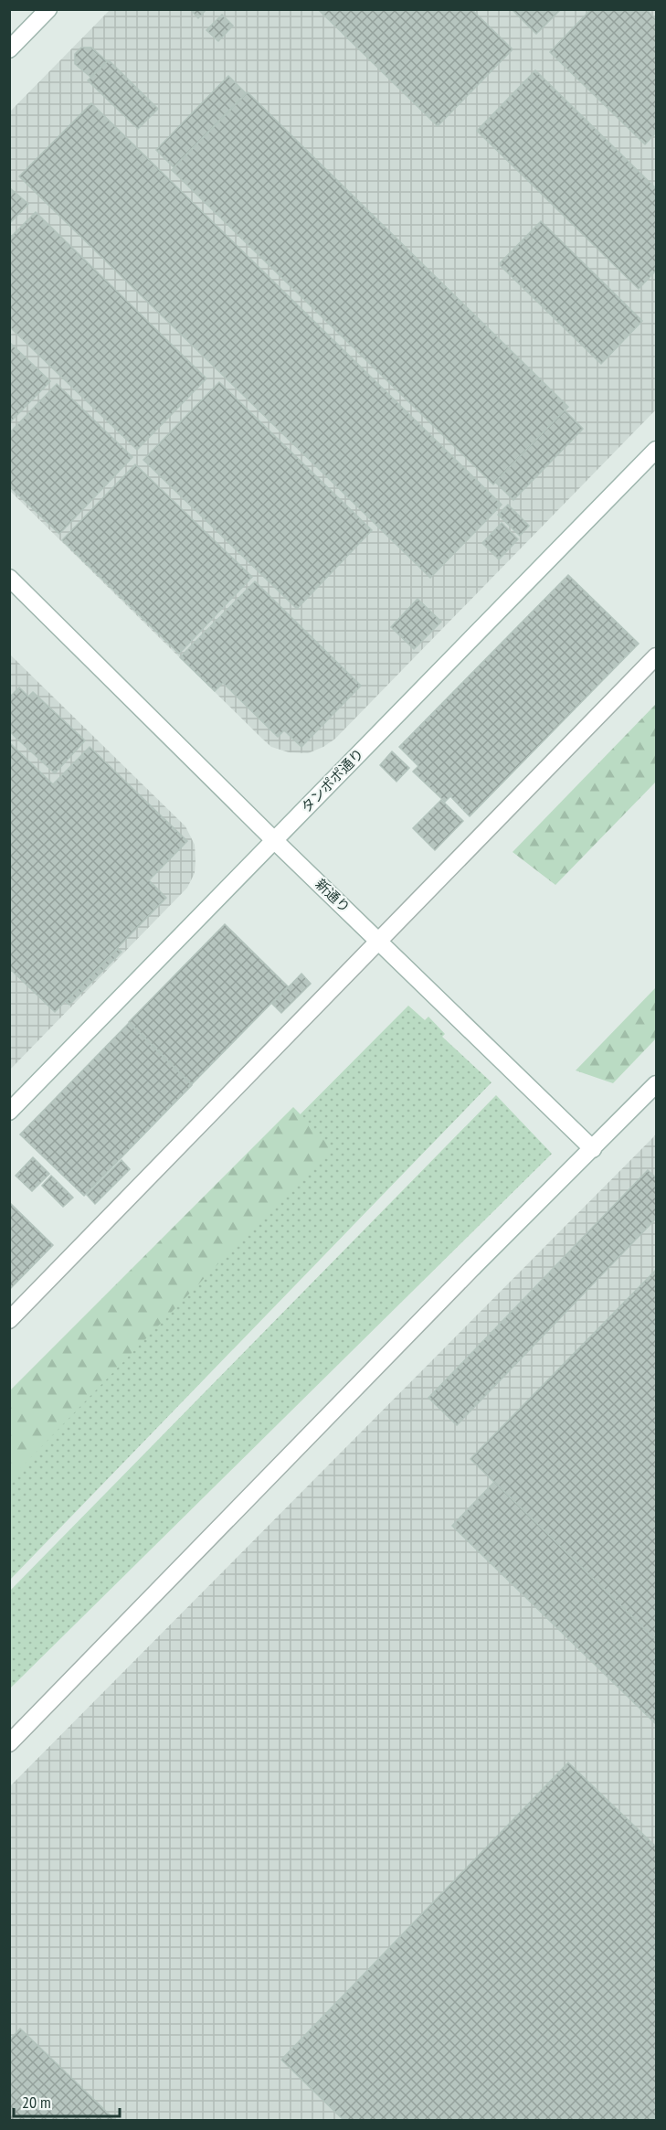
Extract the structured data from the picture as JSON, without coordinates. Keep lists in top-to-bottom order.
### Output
{
  "streets": {
    "street": ["タンポポ通り", "新通り"]
  },
  "crossings": [
    ["タンポポ通り", "新通り"]
  ],
  "scale_bar": "20 m"
}
